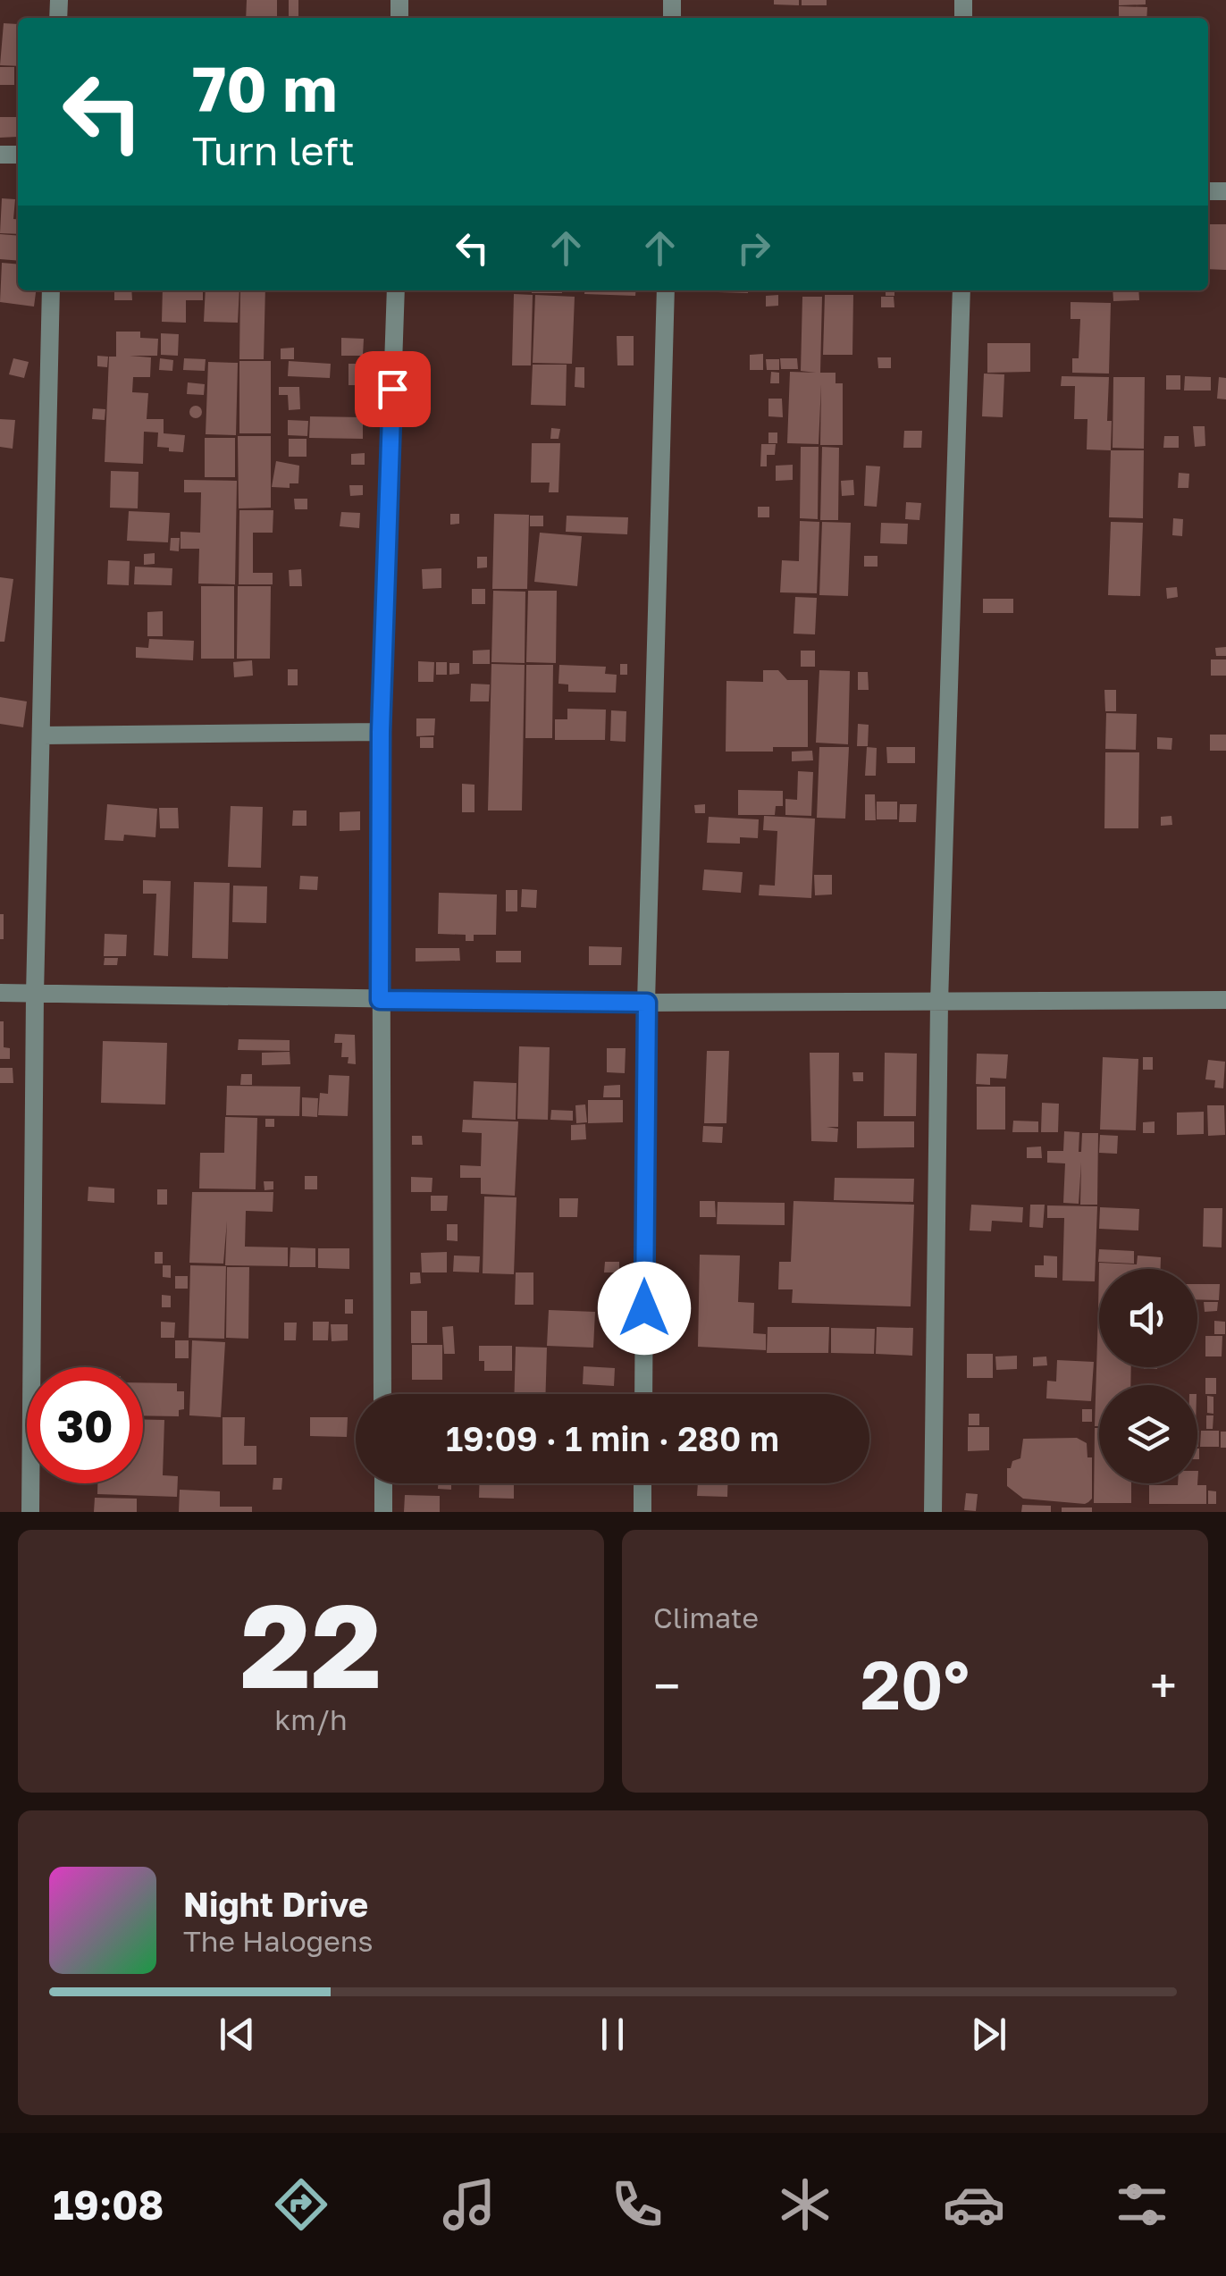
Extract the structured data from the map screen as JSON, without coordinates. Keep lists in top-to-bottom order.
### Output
{
  "page": {
    "turn": ["70 m", "Turn left"],
    "limit": "30",
    "trip": "19:09 · 1 min · 280 m",
    "tile": [
      ["22", "km/h"],
      "Climate"
    ],
    "heat": ["−", "20°", "+"],
    "song": ["Night Drive", "The Halogens"],
    "tabs": "19:08"
  }
}
